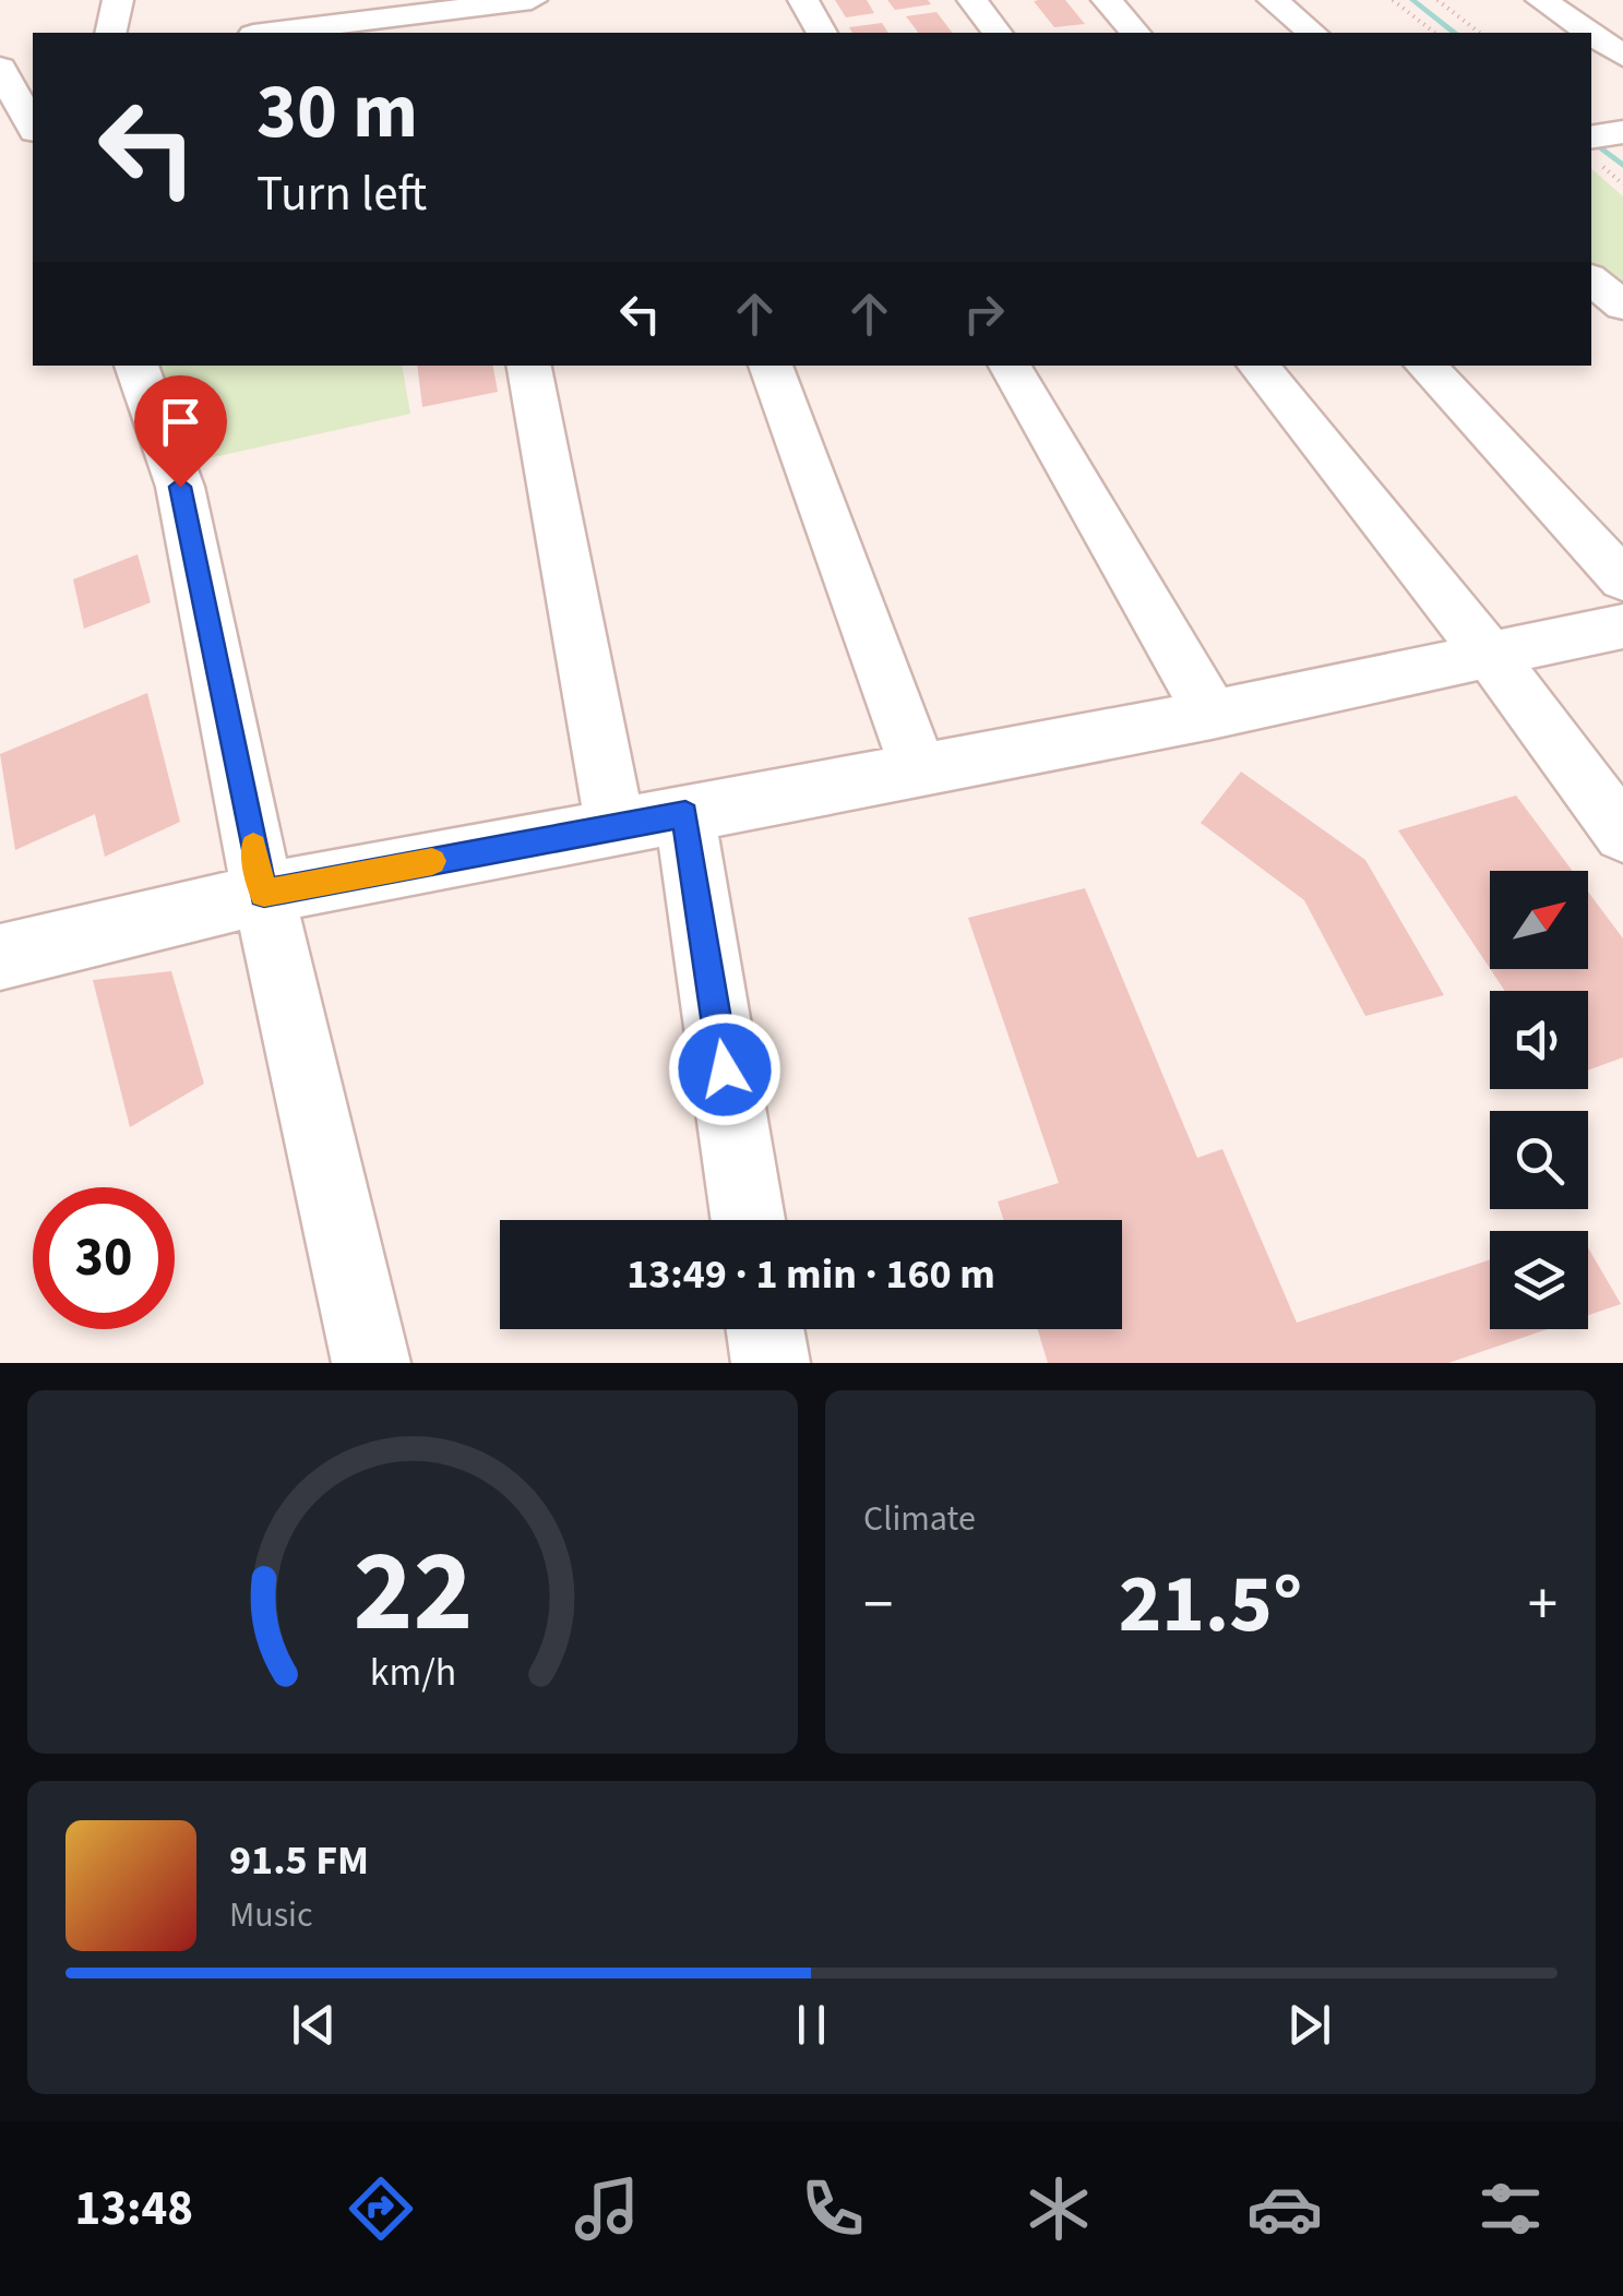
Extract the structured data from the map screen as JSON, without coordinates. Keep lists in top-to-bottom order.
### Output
{
  "north": "top right",
  "page": {
    "turn": ["30 m", "Turn left"],
    "limit": "30",
    "trip": "13:49 · 1 min · 160 m",
    "tile": "Climate",
    "heat": ["−", "21.5°", "+"],
    "song": ["91.5 FM", "Music"],
    "tabs": "13:48",
    "gauge": ["22", "km/h"]
  }
}
